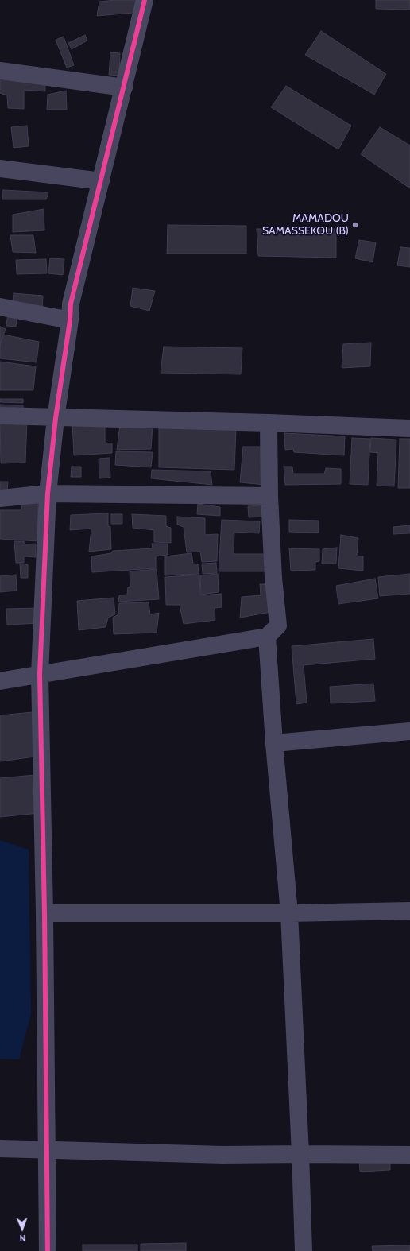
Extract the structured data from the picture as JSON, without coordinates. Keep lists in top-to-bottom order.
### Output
{
  "places": ["MAMADOU SAMASSEKOU (B)"],
  "north": "bottom"
}
